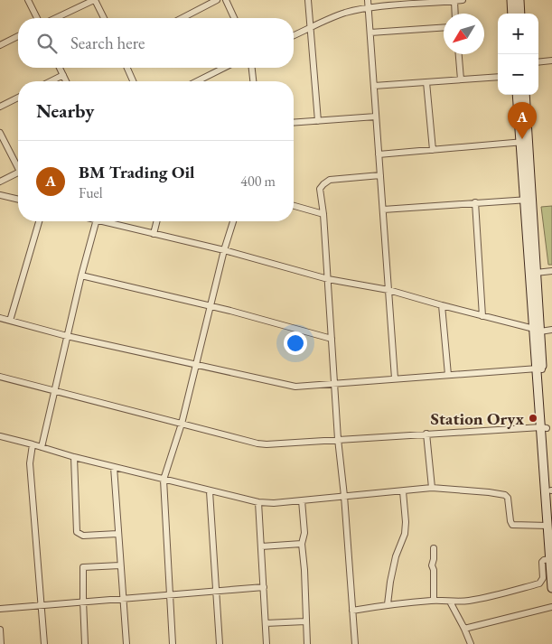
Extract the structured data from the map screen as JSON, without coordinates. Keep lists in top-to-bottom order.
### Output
{
  "places": ["Station Oryx"],
  "north": "bottom left",
  "page": {
    "map_buttons": ["+", "−"],
    "search": "Search here",
    "heading": "Nearby",
    "pins": "A",
    "list": [
      {
        "mark": "A",
        "name": "BM Trading Oil",
        "note": "Fuel",
        "value": "400 m"
      }
    ]
  }
}
